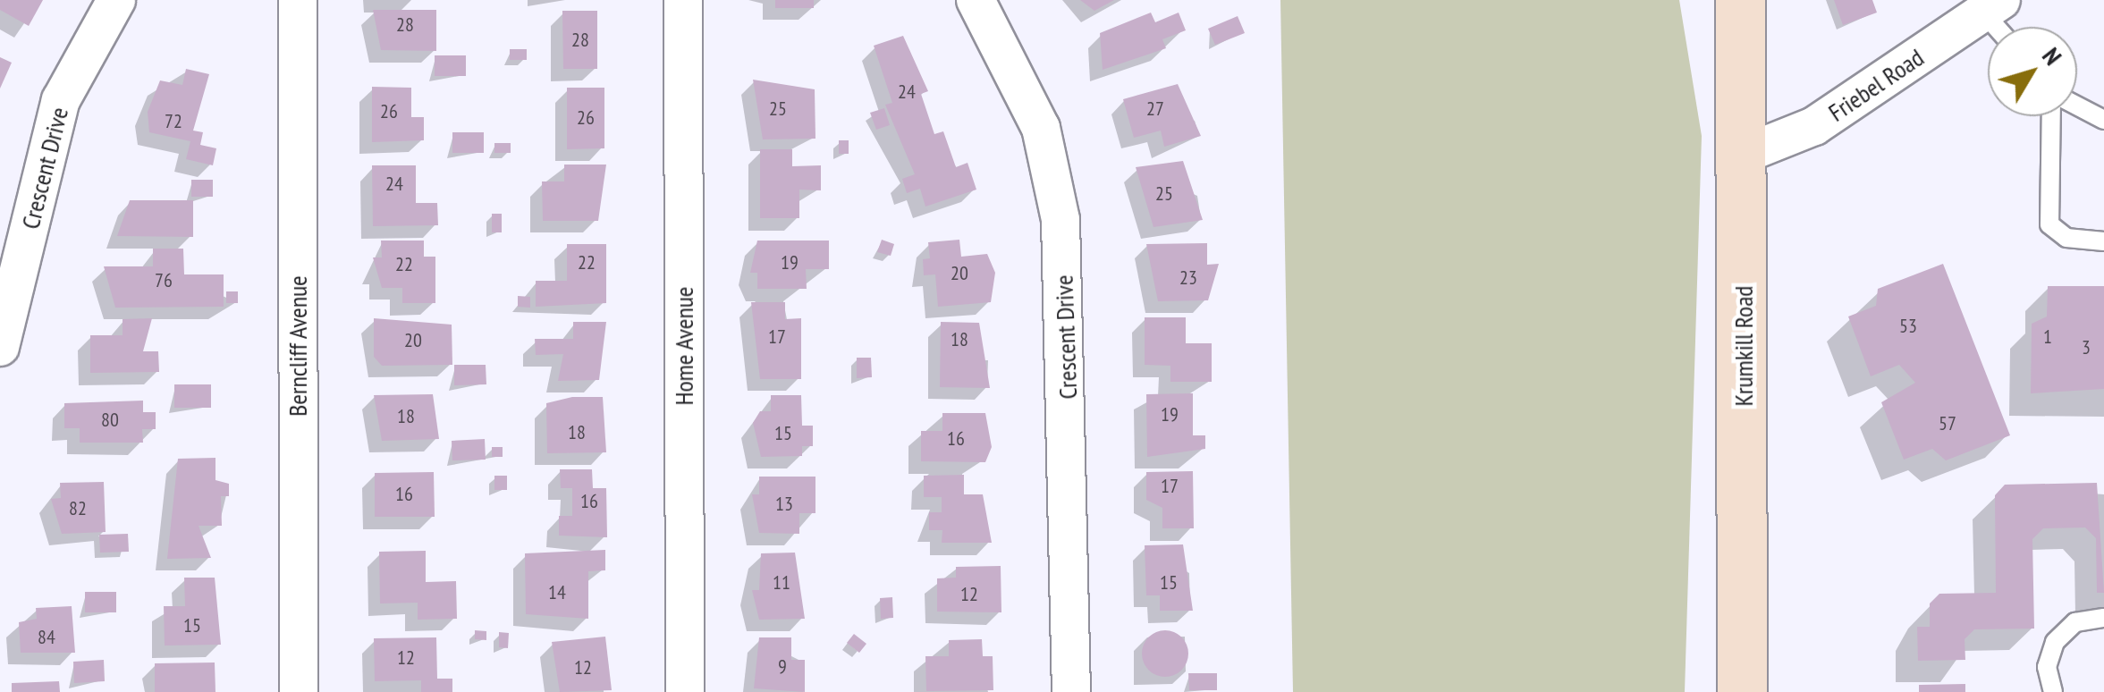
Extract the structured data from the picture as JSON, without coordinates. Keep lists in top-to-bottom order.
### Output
{
  "streets": {
    "street": [
      "Friebel Road",
      "Crescent Drive",
      "Berncliff Avenue",
      "Home Avenue",
      "Krumkill Road"
    ]
  },
  "crossings": [
    ["Friebel Road", "Krumkill Road"]
  ],
  "house_numbers": [
    "28",
    "28",
    "24",
    "25",
    "27",
    "26",
    "26",
    "72",
    "24",
    "25",
    "22",
    "19",
    "22",
    "20",
    "23",
    "76",
    "53",
    "17",
    "1",
    "18",
    "20",
    "3",
    "19",
    "18",
    "80",
    "57",
    "18",
    "15",
    "16",
    "17",
    "16",
    "16",
    "13",
    "82",
    "11",
    "15",
    "14",
    "12",
    "15",
    "84",
    "12",
    "9",
    "12"
  ],
  "north": "top right"
}
